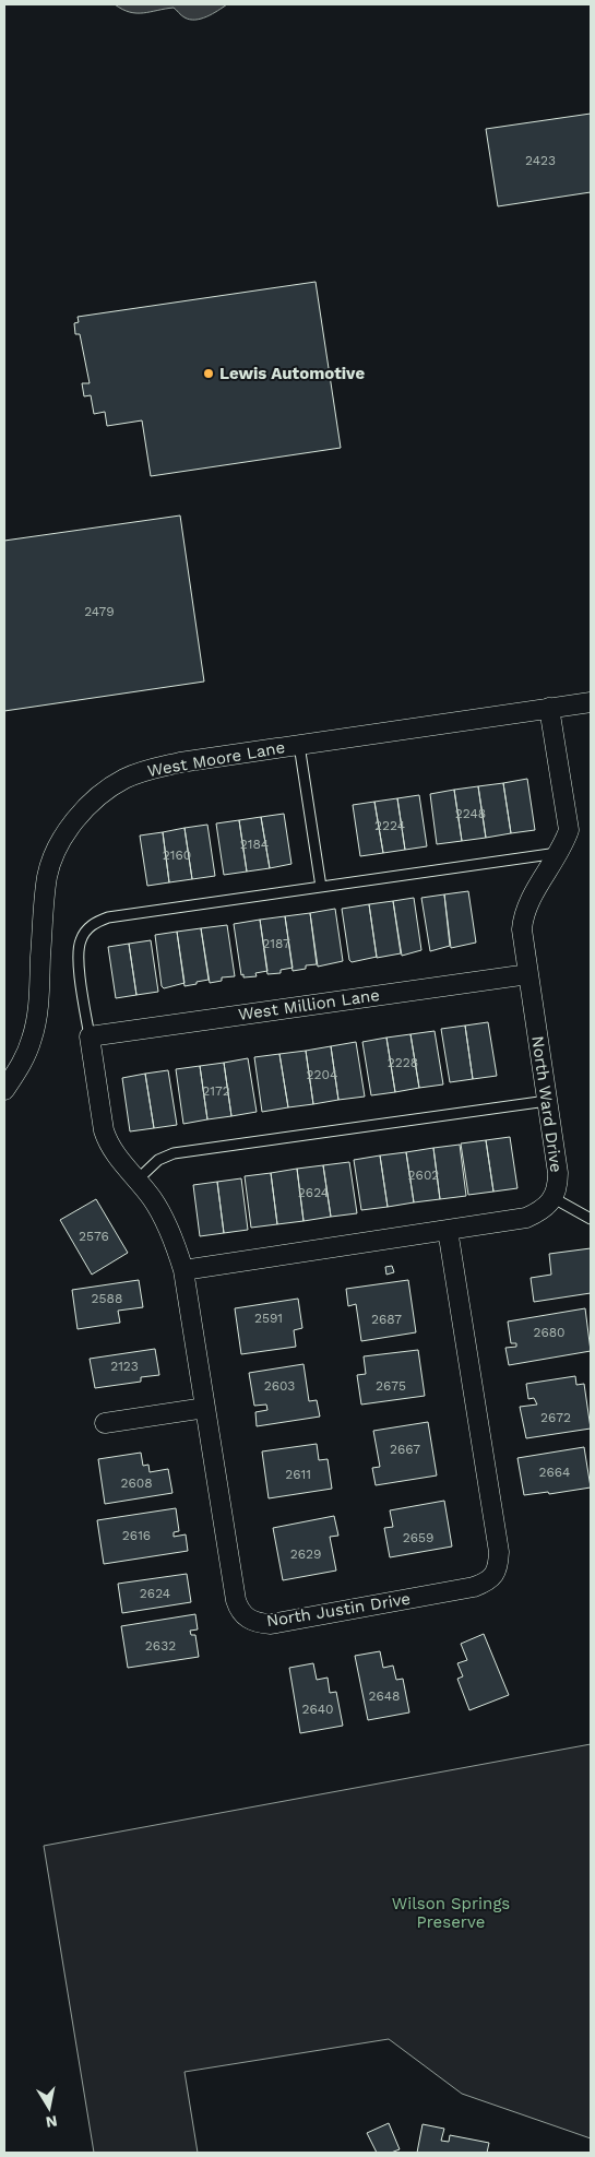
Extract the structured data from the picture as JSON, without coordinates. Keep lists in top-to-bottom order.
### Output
{
  "streets": {
    "street": [
      "West Moore Lane",
      "West Million Lane",
      "North Ward Drive",
      "North Justin Drive"
    ]
  },
  "crossings": [
    ["West Moore Lane", "North Ward Drive"],
    ["West Million Lane", "North Ward Drive"],
    ["West Million Lane", "North Justin Drive"]
  ],
  "parks": ["Wilson Springs Preserve"],
  "places": ["Lewis Automotive"],
  "house_numbers": [
    "2423",
    "2479",
    "2248",
    "2224",
    "2184",
    "2160",
    "2187",
    "2228",
    "2204",
    "2172",
    "2602",
    "2624",
    "2576",
    "2588",
    "2591",
    "2687",
    "2680",
    "2123",
    "2603",
    "2675",
    "2672",
    "2667",
    "2664",
    "2611",
    "2608",
    "2616",
    "2659",
    "2629",
    "2624",
    "2632",
    "2648",
    "2640"
  ],
  "north": "bottom"
}
